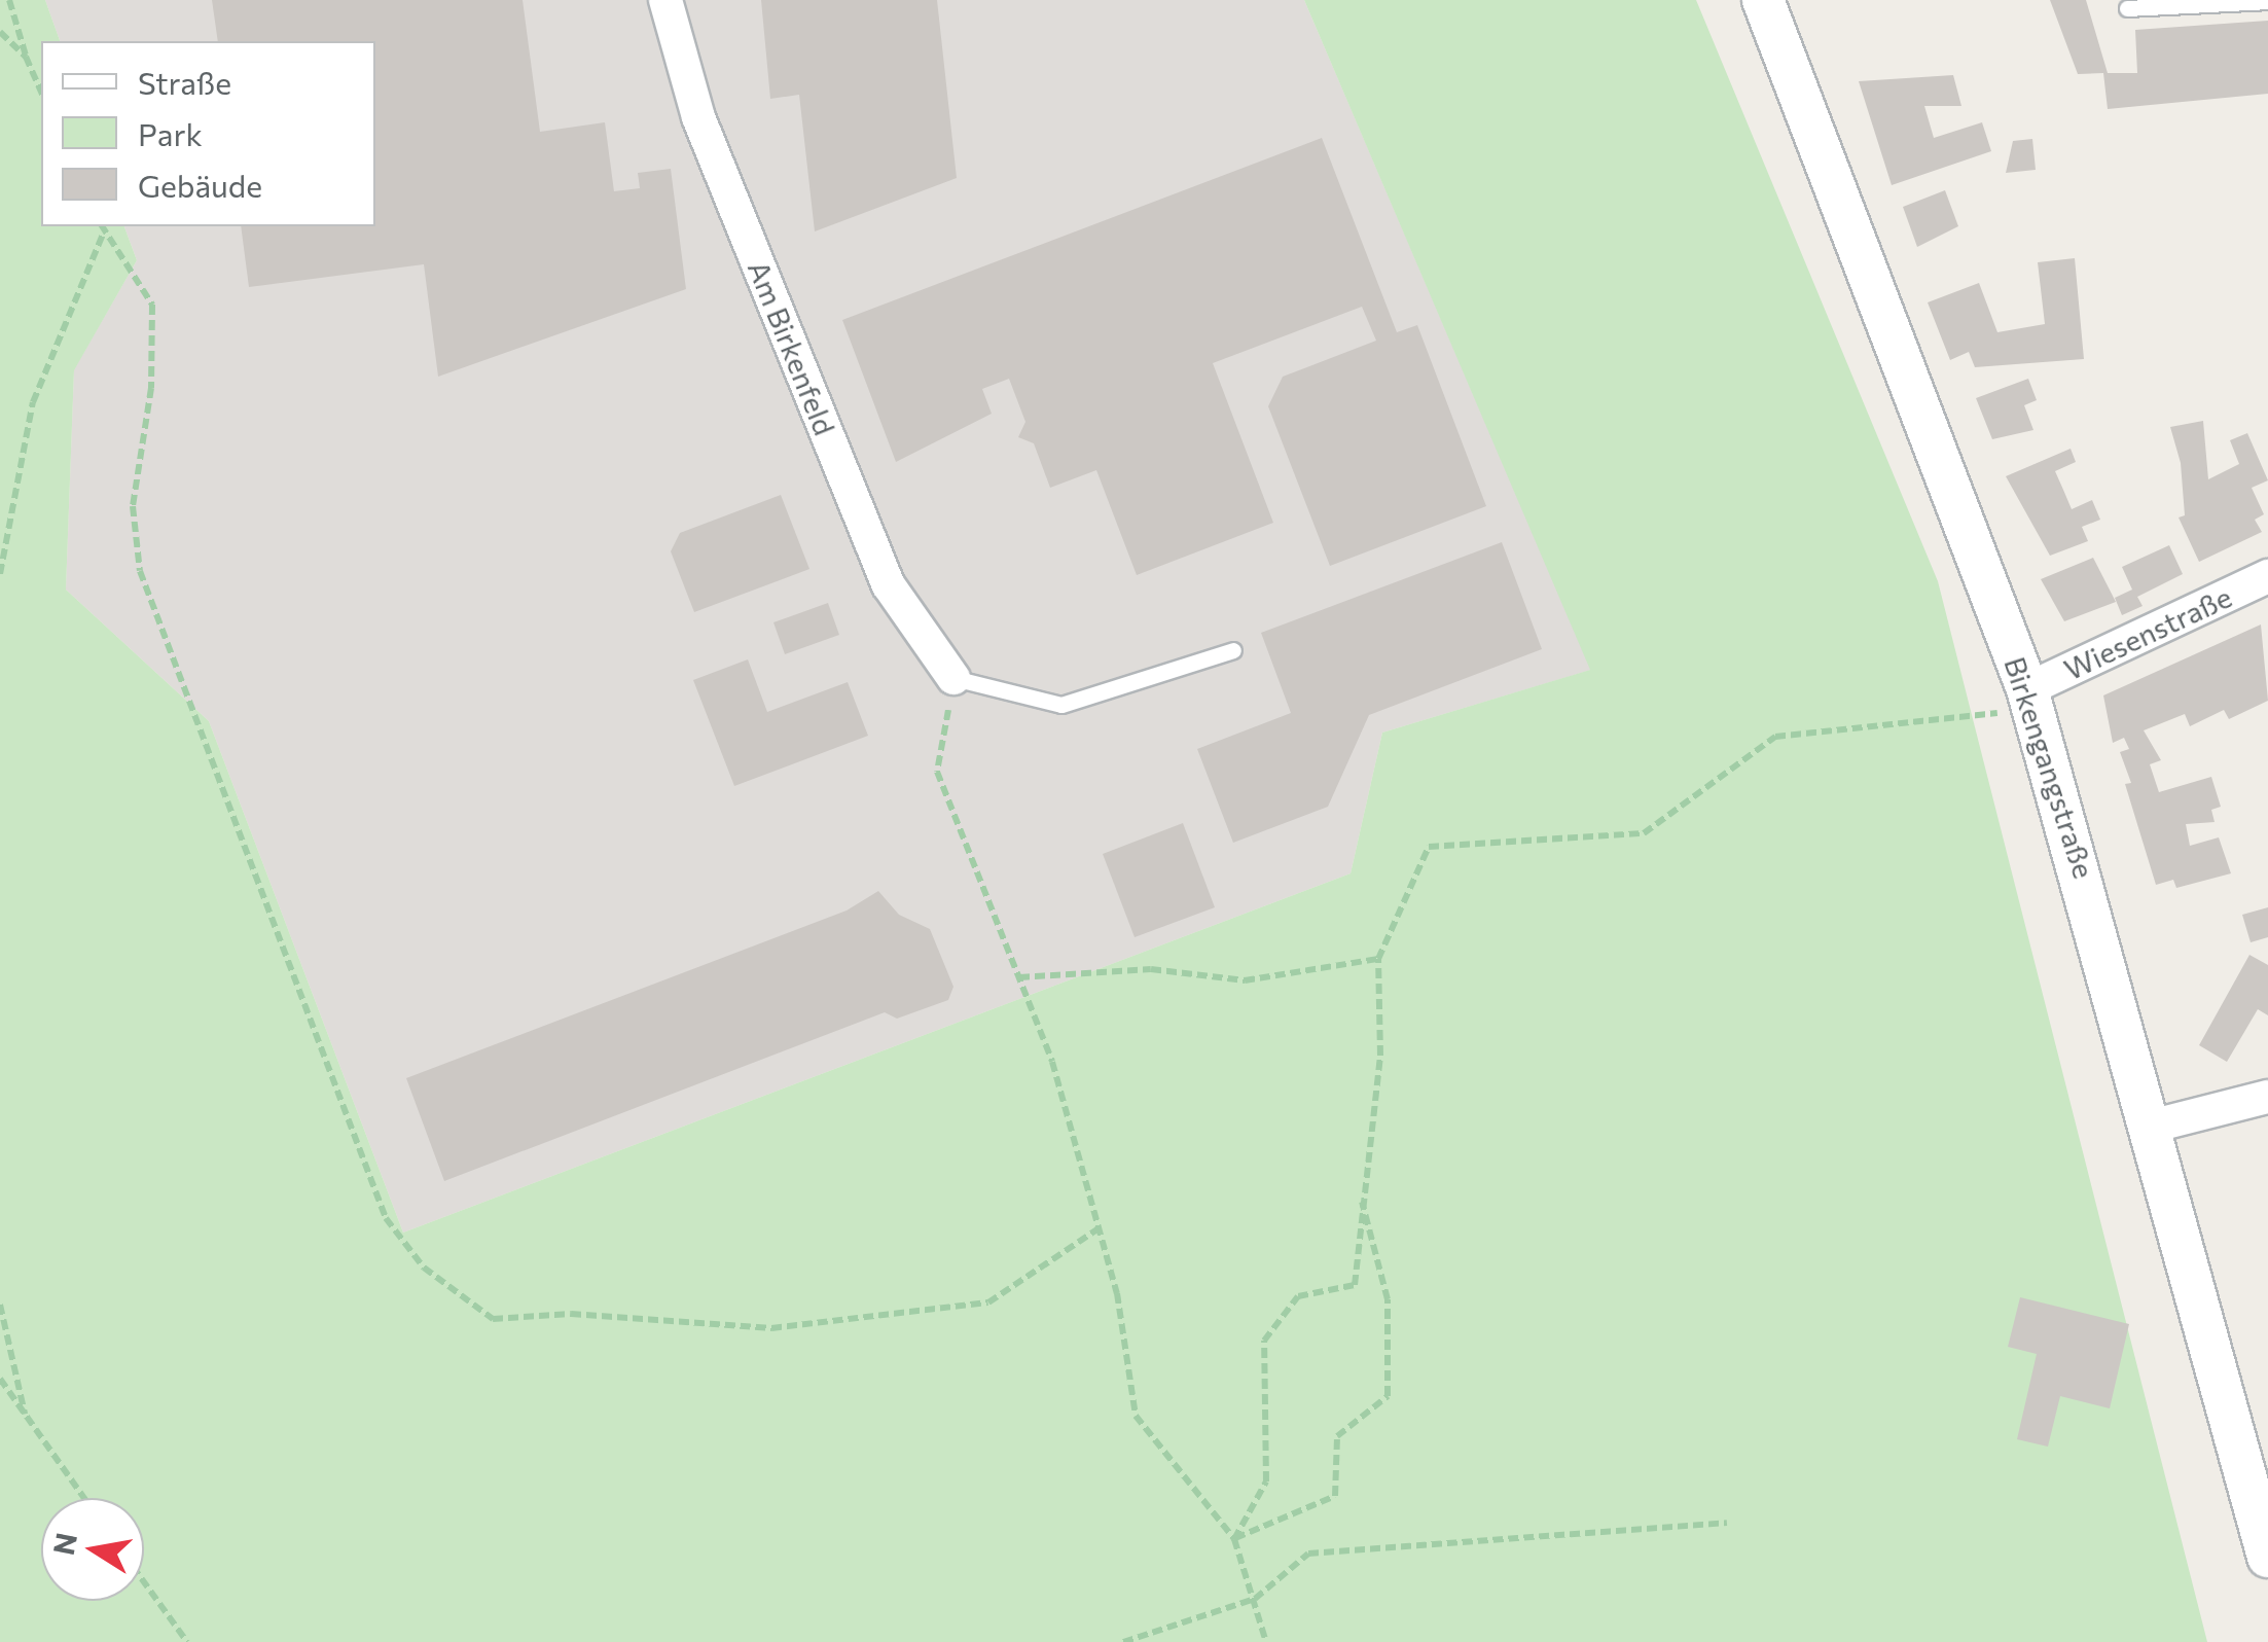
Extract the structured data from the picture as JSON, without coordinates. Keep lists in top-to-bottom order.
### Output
{
  "streets": {
    "street": ["Am Birkenfeld", "Wiesenstraße", "Birkengangstraße"]
  },
  "crossings": [
    ["Wiesenstraße", "Birkengangstraße"]
  ],
  "legend": ["Straße", "Park", "Gebäude"],
  "north": "left"
}
